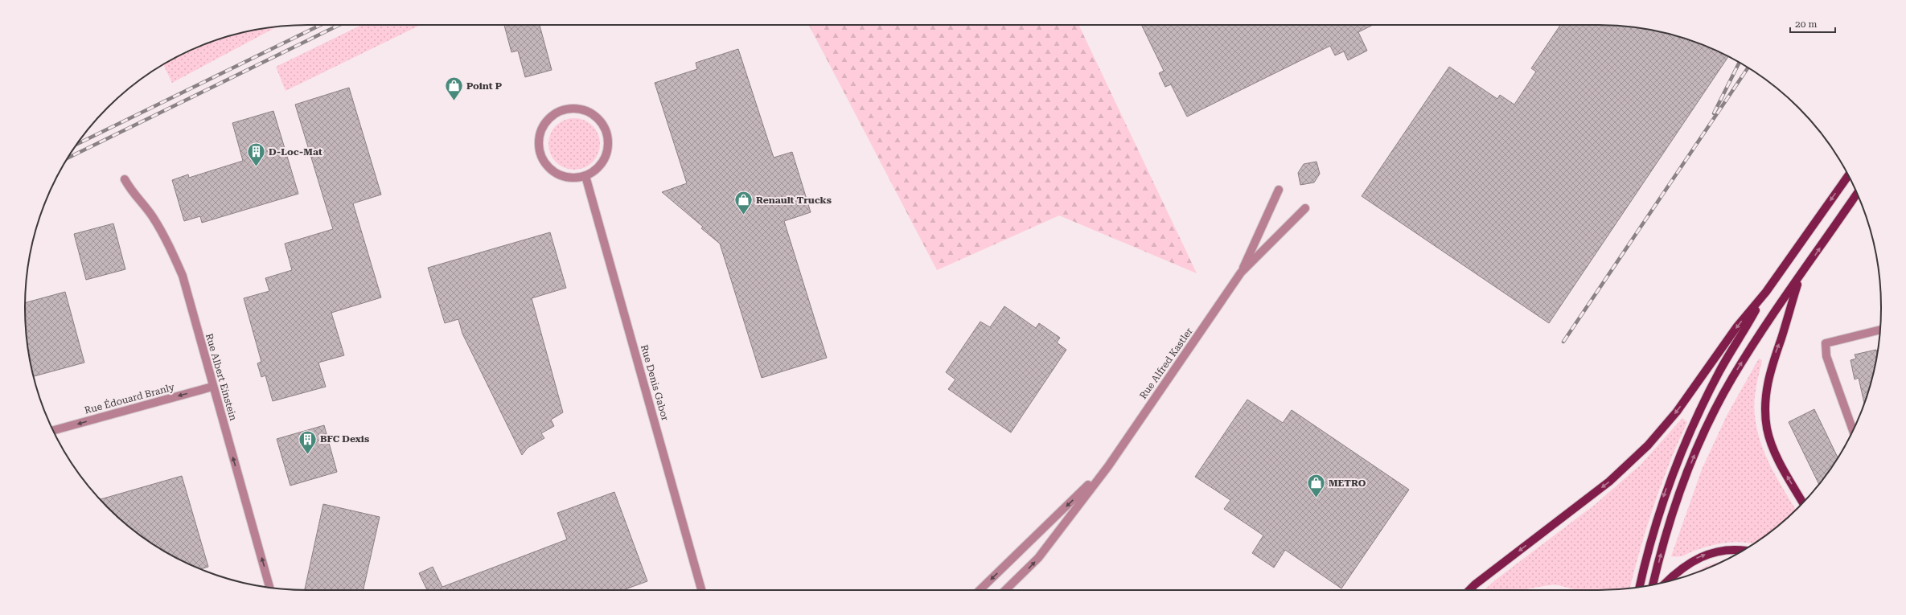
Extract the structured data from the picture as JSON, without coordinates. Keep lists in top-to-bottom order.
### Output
{
  "streets": {
    "street": [
      "Rue Alfred Kastler",
      "Rue Albert Einstein",
      "Rue Denis Gabor",
      "Rue Édouard Branly"
    ]
  },
  "crossings": [
    ["Rue Albert Einstein", "Rue Édouard Branly"]
  ],
  "one_way": ["Rue Albert Einstein", "Rue Édouard Branly"],
  "places": {
    "shop": ["Point P", "Renault Trucks", "METRO"],
    "building": ["D-Loc-Mat", "BFC Dexis"]
  },
  "scale_bar": "20 m"
}
